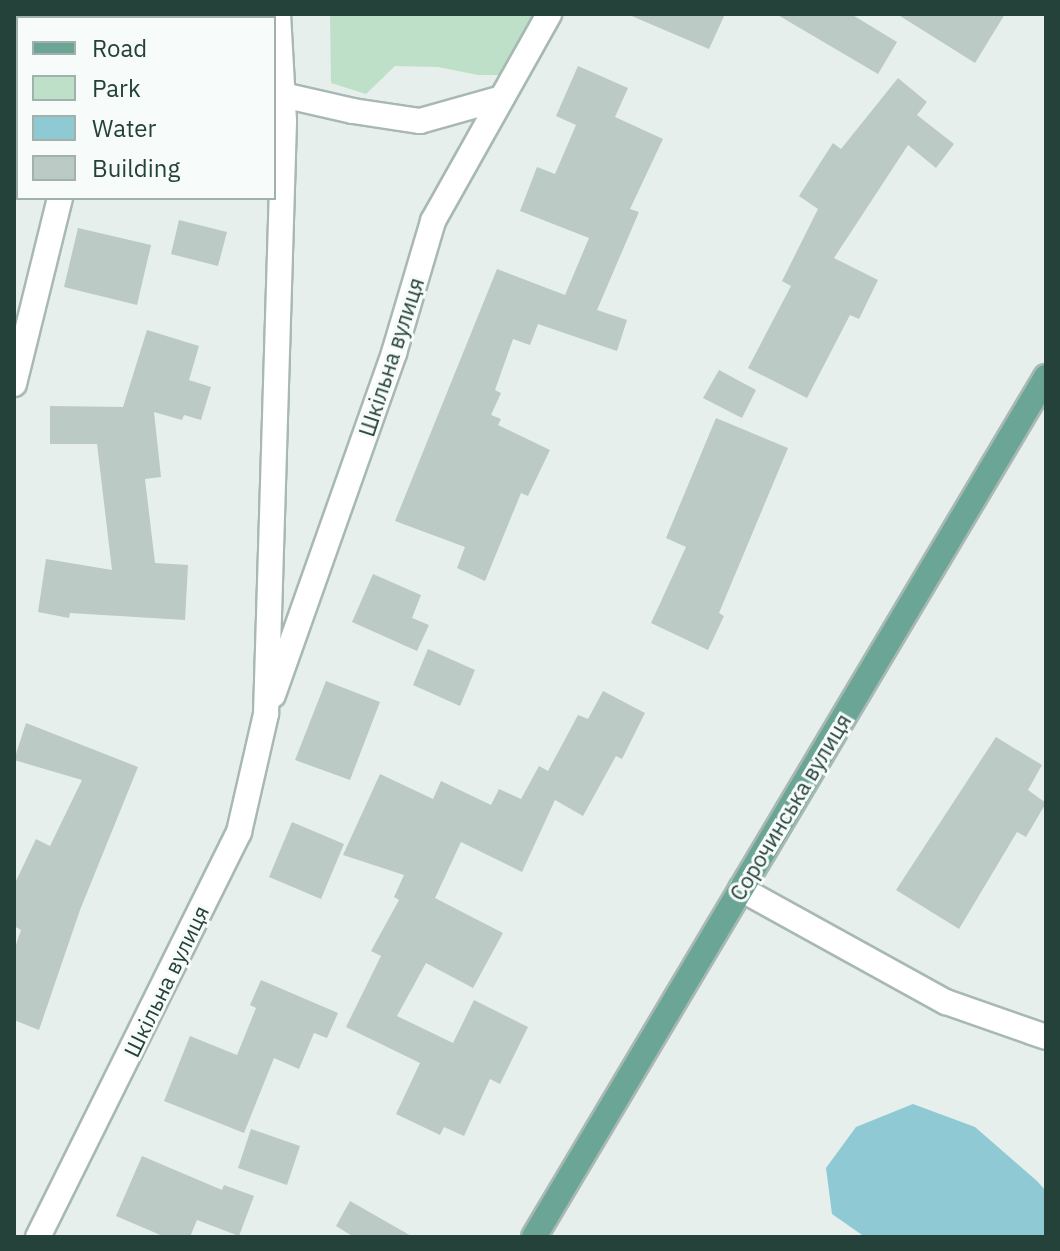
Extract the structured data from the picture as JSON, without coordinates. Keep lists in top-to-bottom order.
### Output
{
  "streets": {
    "main road": ["Сорочинська вулиця"],
    "street": ["Шкільна вулиця"]
  },
  "legend": [
    "Road",
    "Park",
    "Water",
    "Building"
  ]
}
